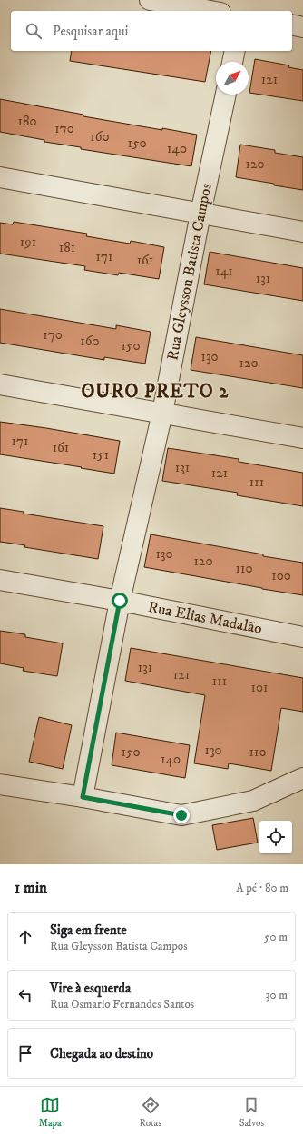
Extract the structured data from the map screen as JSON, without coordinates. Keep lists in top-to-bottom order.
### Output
{
  "streets": {
    "street": ["Rua Gleysson Batista Campos", "Rua Elias Madalão"]
  },
  "crossings": [
    ["Rua Gleysson Batista Campos", "Rua Elias Madalão"]
  ],
  "districts": ["OURO PRETO 2"],
  "house_numbers": [
    "121",
    "180",
    "170",
    "160",
    "150",
    "140",
    "120",
    "191",
    "181",
    "171",
    "161",
    "141",
    "131",
    "170",
    "160",
    "150",
    "130",
    "120",
    "171",
    "161",
    "151",
    "131",
    "121",
    "111",
    "130",
    "120",
    "110",
    "100",
    "131",
    "121",
    "111",
    "101",
    "130",
    "150",
    "110",
    "140"
  ],
  "north": "top right",
  "page": {
    "search": "Pesquisar aqui",
    "heading": ["1 min", "A pé · 80 m"],
    "list": [
      ["Siga em frente", "Rua Gleysson Batista Campos", "50 m"],
      ["Vire à esquerda", "Rua Osmario Fernandes Santos", "30 m"],
      "Chegada ao destino"
    ],
    "nav": ["Mapa", "Rotas", "Salvos"]
  }
}
